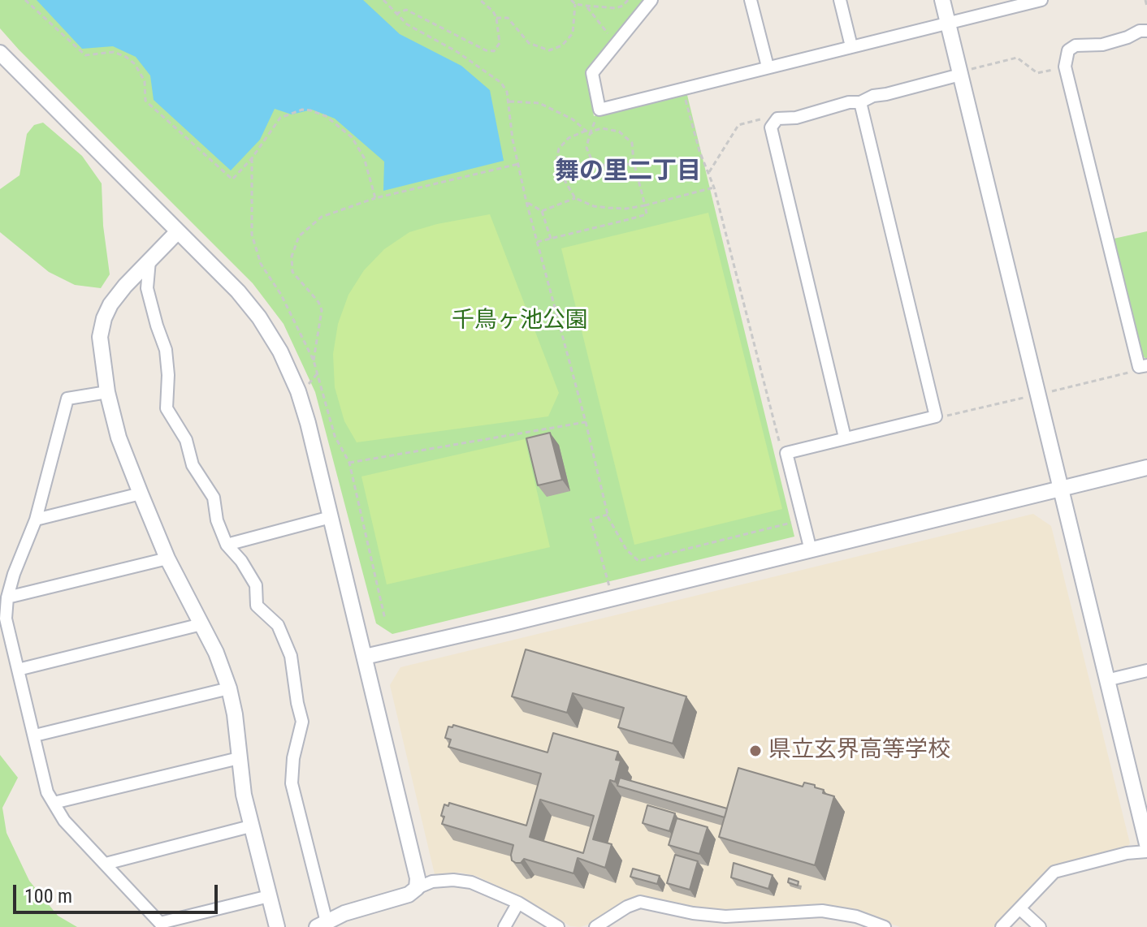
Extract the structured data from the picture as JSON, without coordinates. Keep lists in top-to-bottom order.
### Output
{
  "districts": ["舞の里二丁目"],
  "parks": ["千鳥ヶ池公園"],
  "places": ["県立玄界高等学校"],
  "scale_bar": "100 m"
}
